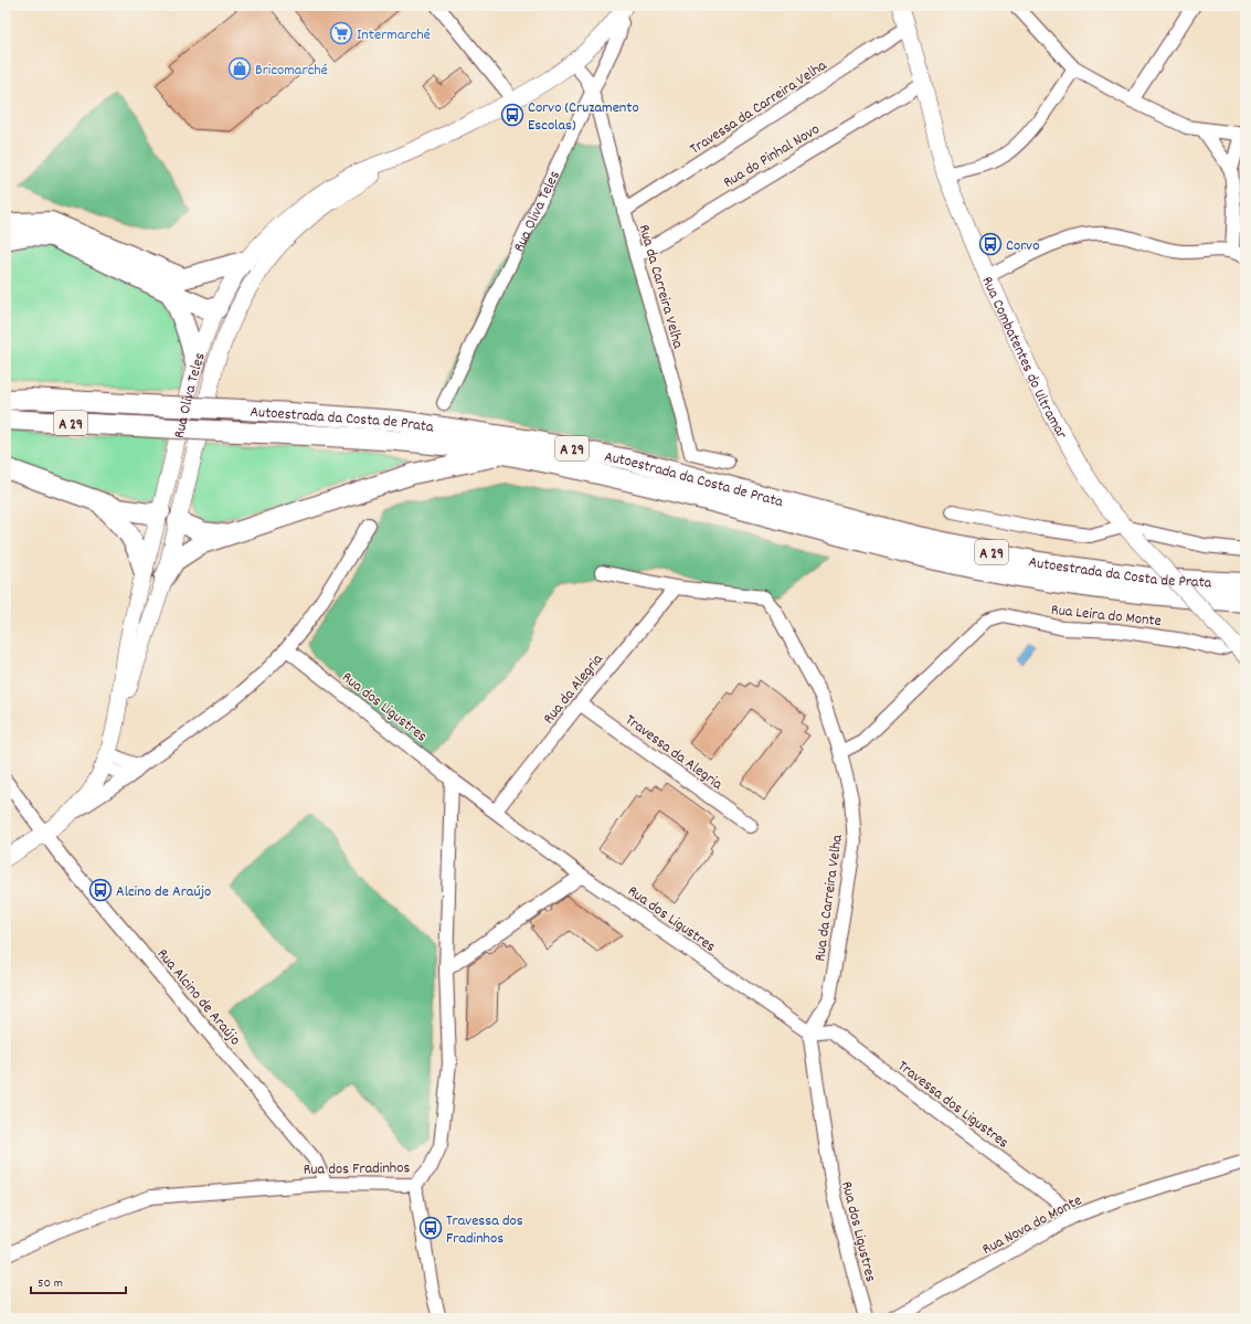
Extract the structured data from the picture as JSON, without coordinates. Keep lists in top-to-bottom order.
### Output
{
  "streets": {
    "highway": ["Autoestrada da Costa de Prata", "A 29"],
    "main road": ["Rua Oliva Teles", "Rua Combatentes do Ultramar"],
    "street": [
      "Travessa da Carreira Velha",
      "Rua do Pinhal Novo",
      "Rua da Carreira Velha",
      "Rua Leira do Monte",
      "Rua da Alegria",
      "Rua dos Ligustres",
      "Travessa da Alegria",
      "Rua Alcino de Araújo",
      "Travessa dos Ligustres",
      "Rua dos Fradinhos",
      "Rua Nova do Monte"
    ]
  },
  "crossings": [
    ["Travessa da Carreira Velha", "Rua da Carreira Velha"],
    ["Travessa da Carreira Velha", "Rua Combatentes do Ultramar"],
    ["Rua do Pinhal Novo", "Rua da Carreira Velha"],
    ["Rua do Pinhal Novo", "Rua Combatentes do Ultramar"],
    ["Rua Oliva Teles", "Rua da Carreira Velha"],
    ["Rua Oliva Teles", "Rua dos Ligustres"],
    ["Rua Oliva Teles", "Rua Alcino de Araújo"],
    ["Rua da Carreira Velha", "Rua Leira do Monte"],
    ["Rua da Carreira Velha", "Rua da Alegria"],
    ["Rua da Carreira Velha", "Rua dos Ligustres"],
    ["Rua da Carreira Velha", "Travessa dos Ligustres"],
    ["Rua Combatentes do Ultramar", "Rua Leira do Monte"],
    ["Rua da Alegria", "Rua dos Ligustres"],
    ["Rua da Alegria", "Travessa da Alegria"],
    ["Rua dos Ligustres", "Travessa dos Ligustres"],
    ["Rua dos Ligustres", "Rua dos Fradinhos"],
    ["Rua Alcino de Araújo", "Rua dos Fradinhos"],
    ["Travessa dos Ligustres", "Rua Nova do Monte"]
  ],
  "places": {
    "supermarket": ["Intermarché"],
    "shop": ["Bricomarché"],
    "bus stop": [
      "Corvo (Cruzamento Escolas)",
      "Corvo",
      "Alcino de Araújo",
      "Travessa dos Fradinhos"
    ]
  },
  "scale_bar": "50 m"
}
